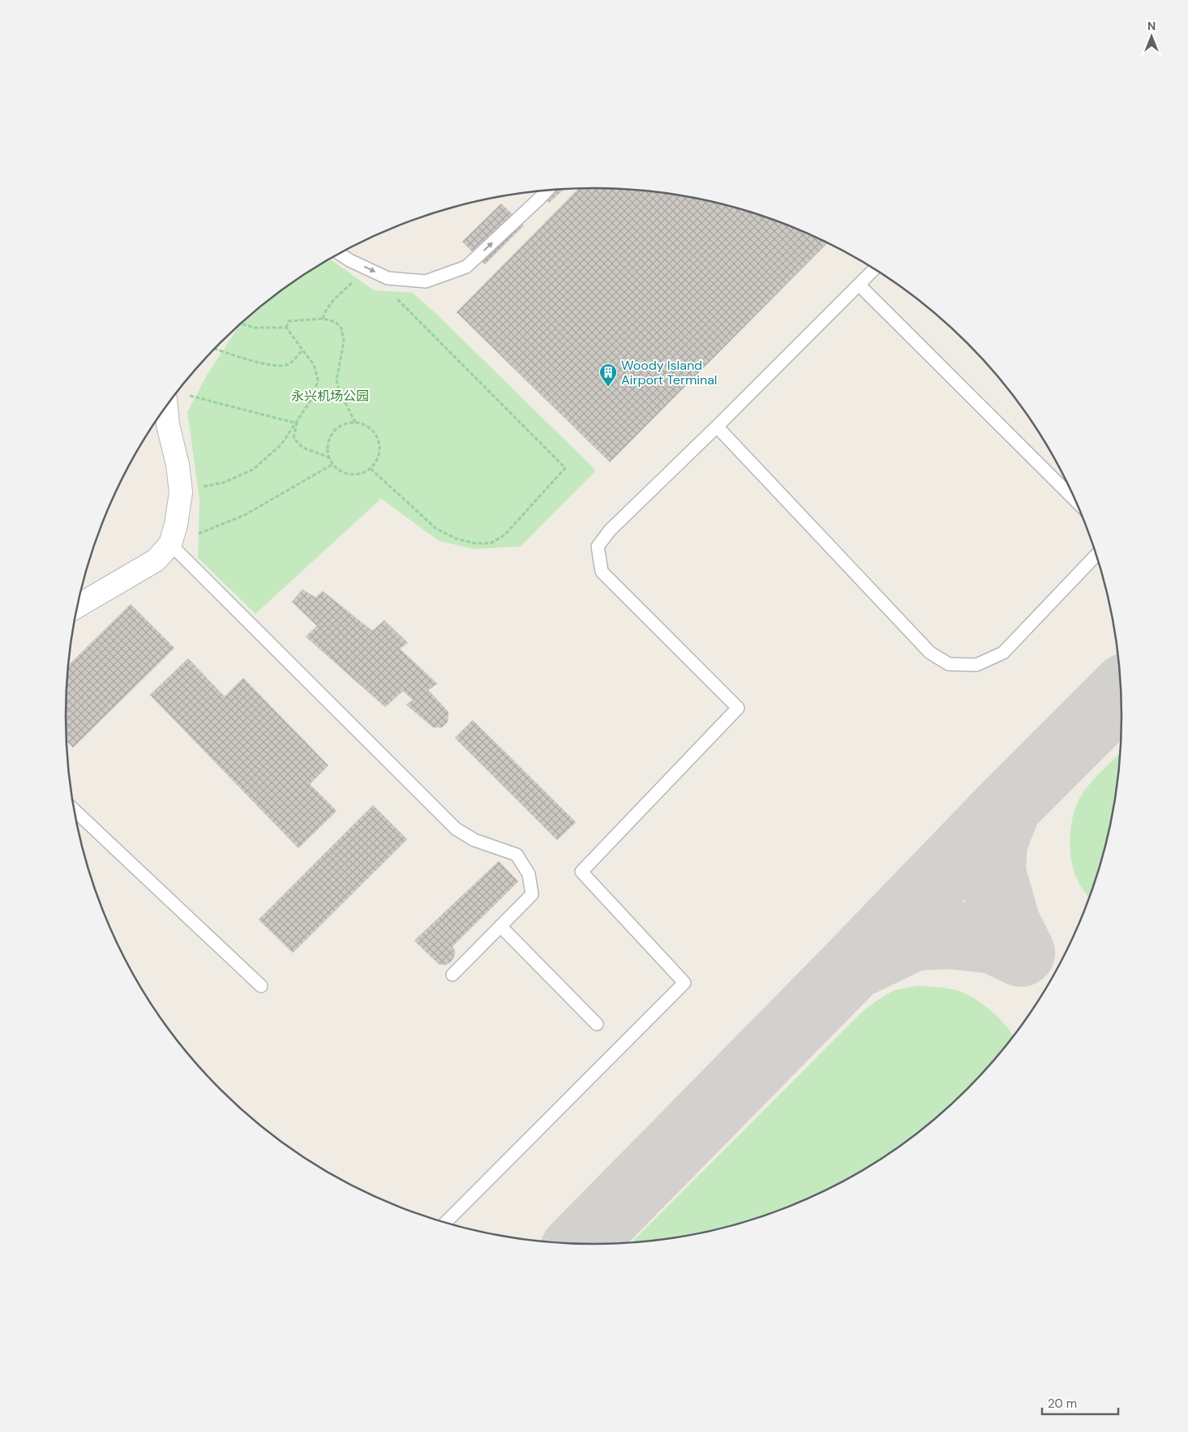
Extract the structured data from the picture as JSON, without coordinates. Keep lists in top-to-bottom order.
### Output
{
  "parks": ["永兴机场公园"],
  "places": {
    "building": ["Woody Island Airport Terminal"]
  },
  "scale_bar": "20 m",
  "north": "top"
}
